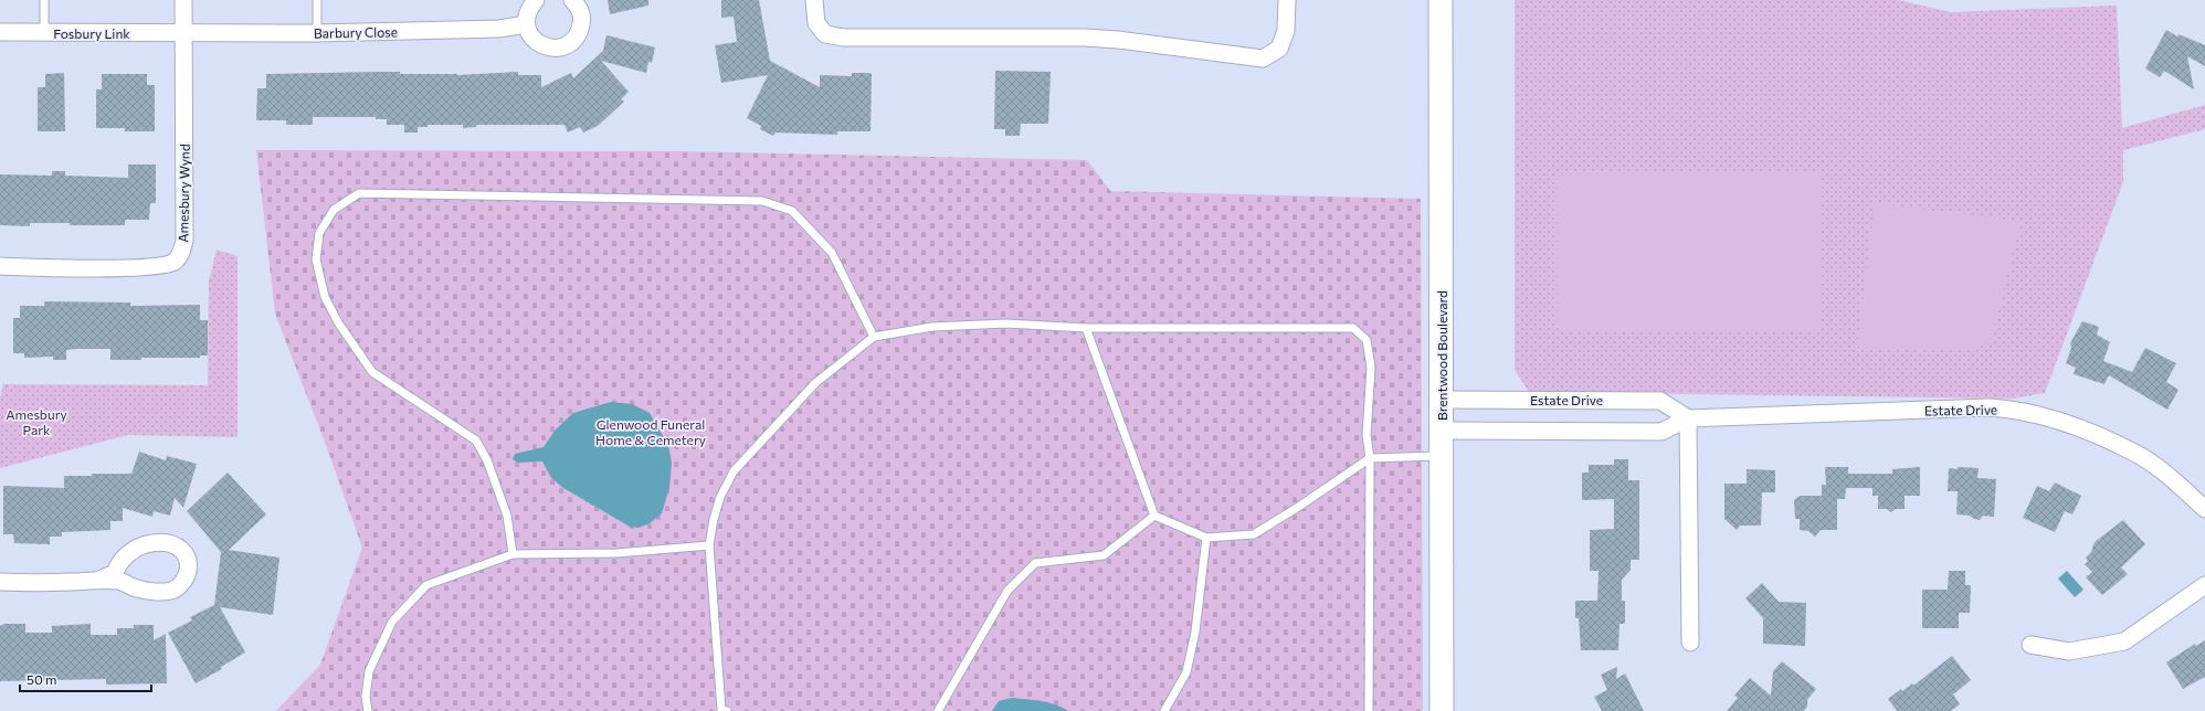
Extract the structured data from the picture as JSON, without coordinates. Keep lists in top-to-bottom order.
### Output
{
  "streets": {
    "street": [
      "Barbury Close",
      "Fosbury Link",
      "Amesbury Wynd",
      "Brentwood Boulevard",
      "Estate Drive"
    ]
  },
  "crossings": [
    ["Barbury Close", "Fosbury Link"],
    ["Barbury Close", "Amesbury Wynd"],
    ["Fosbury Link", "Amesbury Wynd"],
    ["Brentwood Boulevard", "Estate Drive"]
  ],
  "parks": ["Amesbury Park", "Glenwood Funeral Home & Cemetery"],
  "scale_bar": "50 m"
}
